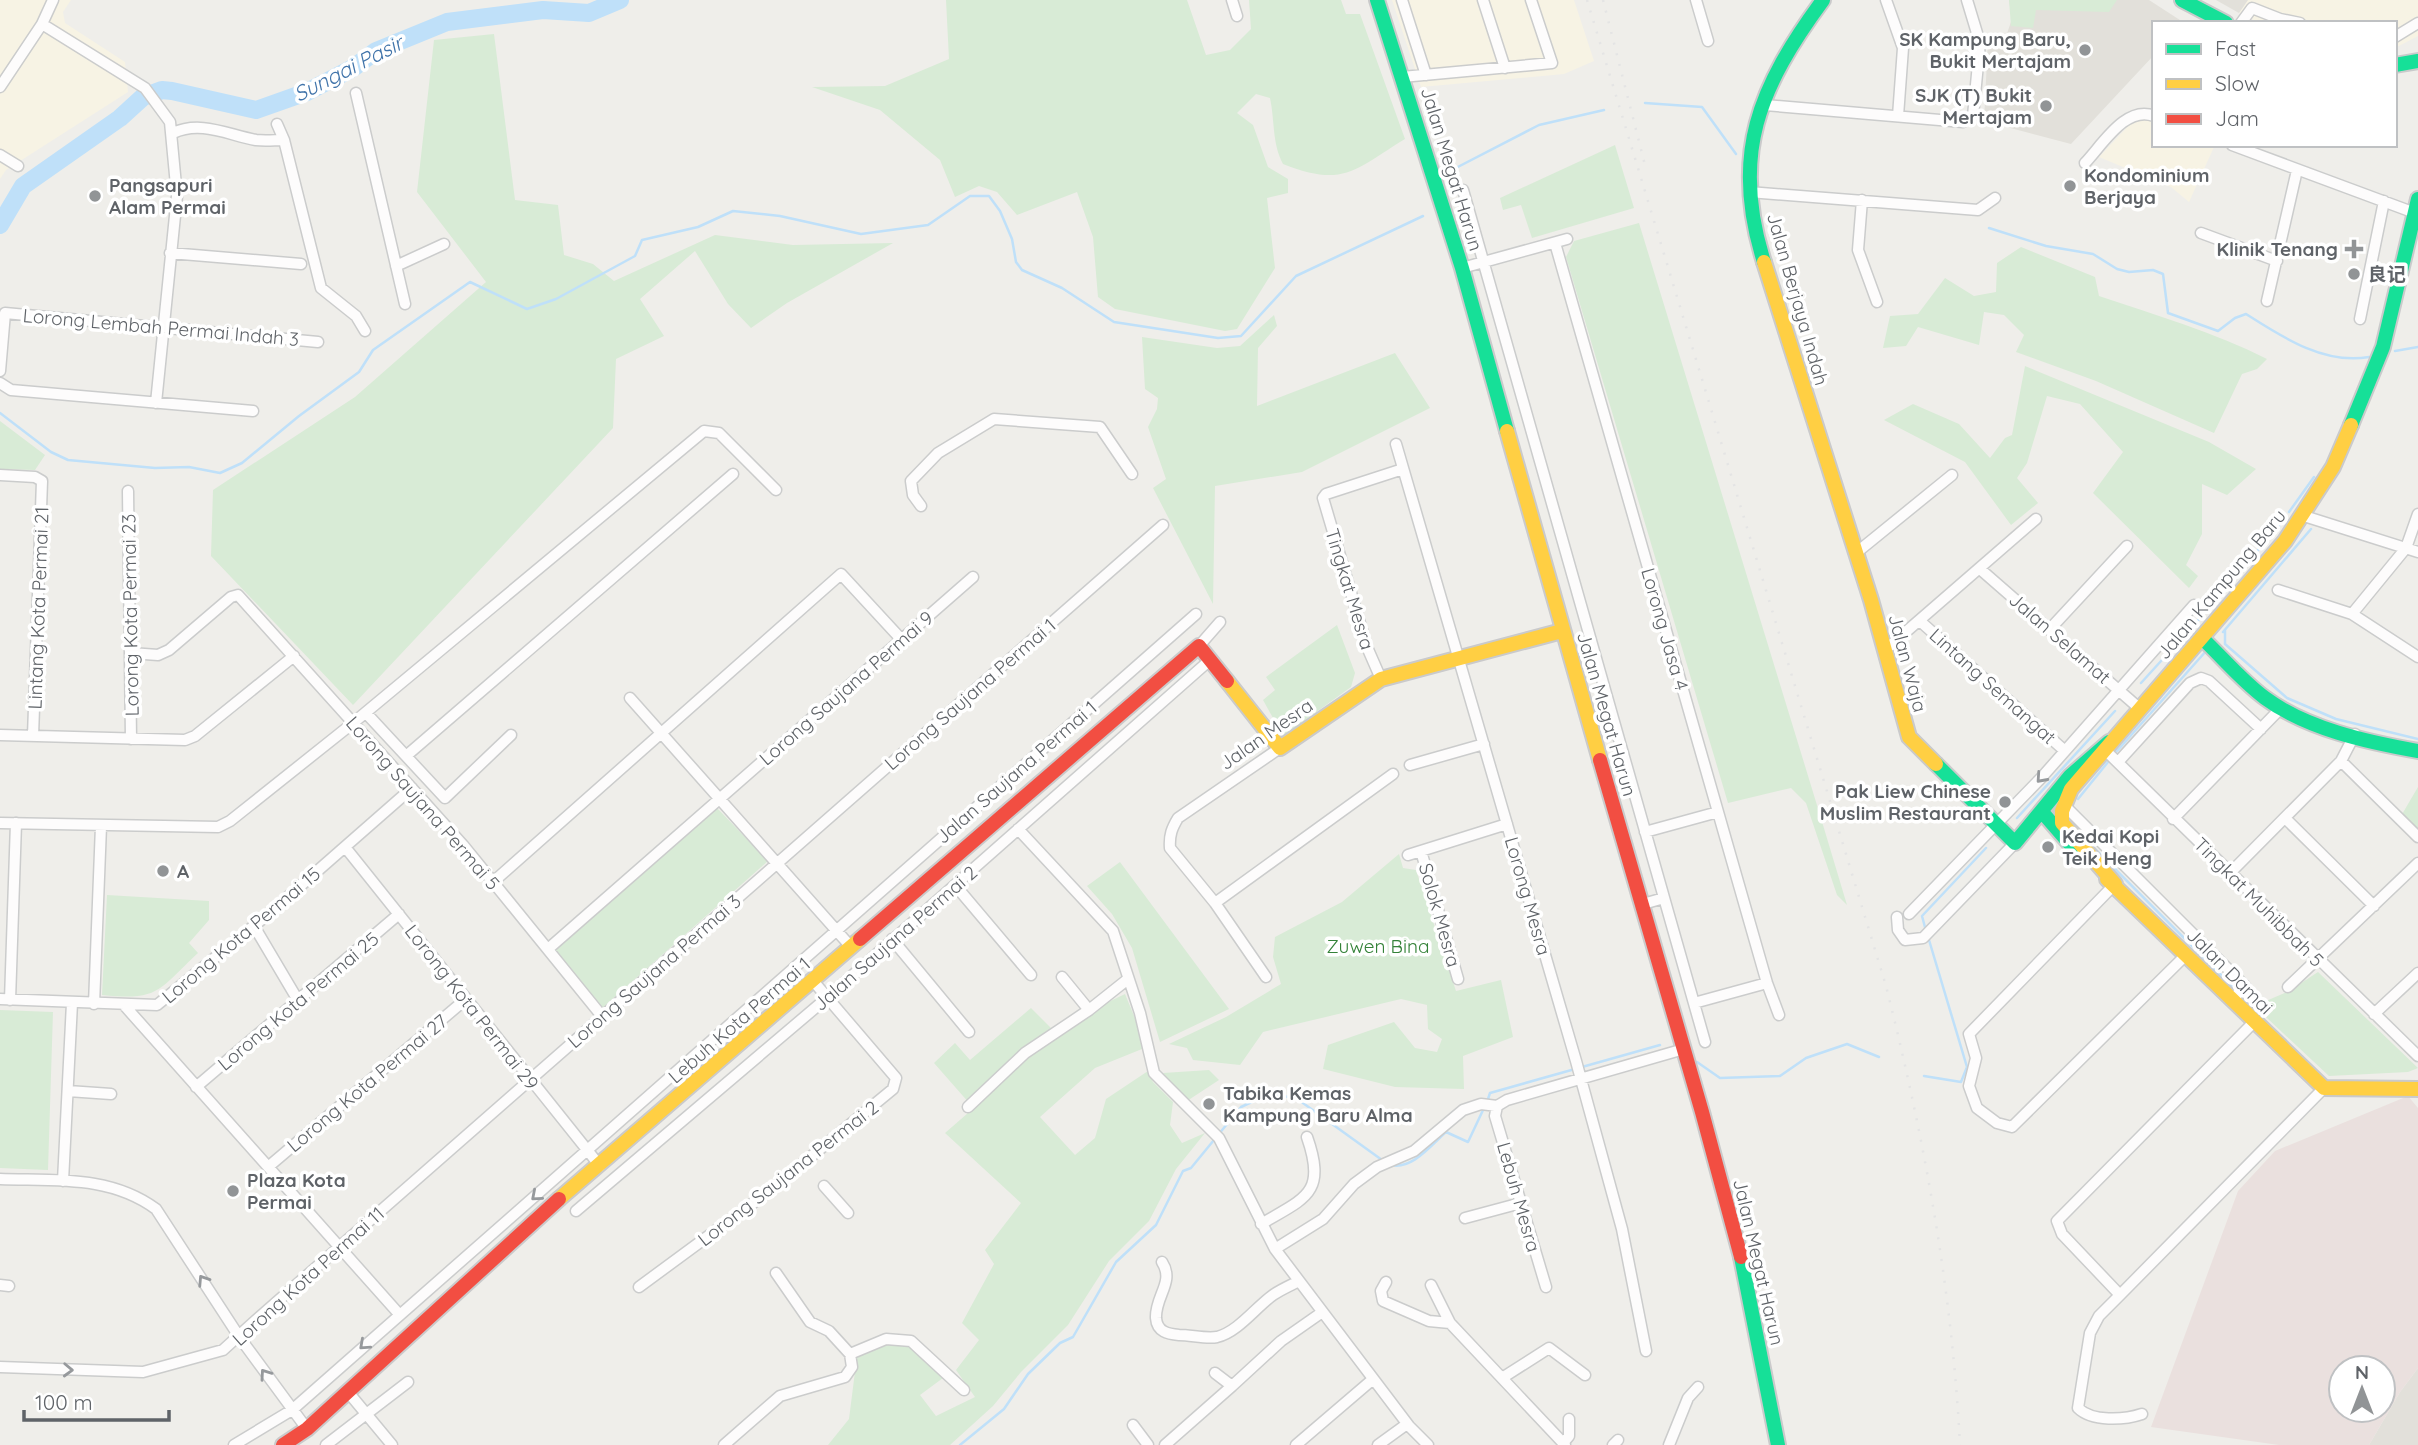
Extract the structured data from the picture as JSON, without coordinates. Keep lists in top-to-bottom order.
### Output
{
  "streets": {
    "street": [
      "Jalan Megat Harun",
      "Jalan Berjaya Indah",
      "Lorong Lembah Permai Indah 3",
      "Jalan Kampung Baru",
      "Tingkat Mesra",
      "Lintang Kota Permai 21",
      "Lorong Kota Permai 23",
      "Lorong Jasa 4",
      "Jalan Selamat",
      "Jalan Waja",
      "Lintang Semangat",
      "Lorong Saujana Permai 9",
      "Lorong Saujana Permai 1",
      "Jalan Mesra",
      "Jalan Saujana Permai 1",
      "Lorong Saujana Permai 5",
      "Lorong Mesra",
      "Tingkat Muhibbah 5",
      "Solok Mesra",
      "Lorong Kota Permai 15",
      "Jalan Saujana Permai 2",
      "Lorong Saujana Permai 3",
      "Jalan Damai",
      "Lorong Kota Permai 25",
      "Lorong Kota Permai 29",
      "Lebuh Kota Permai 1",
      "Lorong Kota Permai 27",
      "Lorong Saujana Permai 2",
      "Lebuh Mesra",
      "Lorong Kota Permai 11"
    ]
  },
  "crossings": [
    ["Jalan Megat Harun", "Jalan Mesra"],
    ["Jalan Berjaya Indah", "Jalan Waja"],
    ["Jalan Kampung Baru", "Jalan Selamat"],
    ["Jalan Kampung Baru", "Jalan Waja"],
    ["Jalan Kampung Baru", "Tingkat Muhibbah 5"],
    ["Jalan Kampung Baru", "Jalan Damai"],
    ["Tingkat Mesra", "Jalan Mesra"],
    ["Tingkat Mesra", "Lorong Mesra"],
    ["Lorong Kota Permai 23", "Lorong Saujana Permai 5"],
    ["Lorong Saujana Permai 9", "Lorong Saujana Permai 5"],
    ["Lorong Saujana Permai 1", "Lorong Saujana Permai 3"],
    ["Jalan Mesra", "Lorong Mesra"],
    ["Jalan Saujana Permai 1", "Lebuh Kota Permai 1"],
    ["Lorong Saujana Permai 5", "Lorong Kota Permai 15"],
    ["Lorong Saujana Permai 5", "Lorong Saujana Permai 3"],
    ["Lorong Mesra", "Solok Mesra"],
    ["Lorong Kota Permai 15", "Lorong Kota Permai 29"],
    ["Jalan Saujana Permai 2", "Lorong Saujana Permai 2"],
    ["Lorong Saujana Permai 3", "Lorong Kota Permai 29"],
    ["Lorong Saujana Permai 3", "Lorong Kota Permai 11"],
    ["Lorong Kota Permai 25", "Lorong Kota Permai 29"],
    ["Lorong Kota Permai 29", "Lebuh Kota Permai 1"],
    ["Lorong Kota Permai 29", "Lorong Kota Permai 27"],
    ["Lorong Kota Permai 29", "Lorong Kota Permai 11"],
    ["Lebuh Kota Permai 1", "Lorong Saujana Permai 2"]
  ],
  "one_way": ["Lorong Kota Permai 11"],
  "water": ["Sungai Pasir"],
  "parks": ["Zuwen Bina"],
  "places": {
    "other": [
      "SK Kampung Baru, Bukit Mertajam",
      "SJK (T) Bukit Mertajam",
      "Kondominium Berjaya",
      "Pangsapuri Alam Permai",
      "良记",
      "Pak Liew Chinese Muslim Restaurant",
      "Kedai Kopi Teik Heng",
      "A",
      "Tabika Kemas Kampung Baru Alma",
      "Plaza Kota Permai"
    ],
    "health": ["Klinik Tenang"]
  },
  "legend": ["Fast", "Slow", "Jam"],
  "scale_bar": "100 m",
  "north": "top"
}
